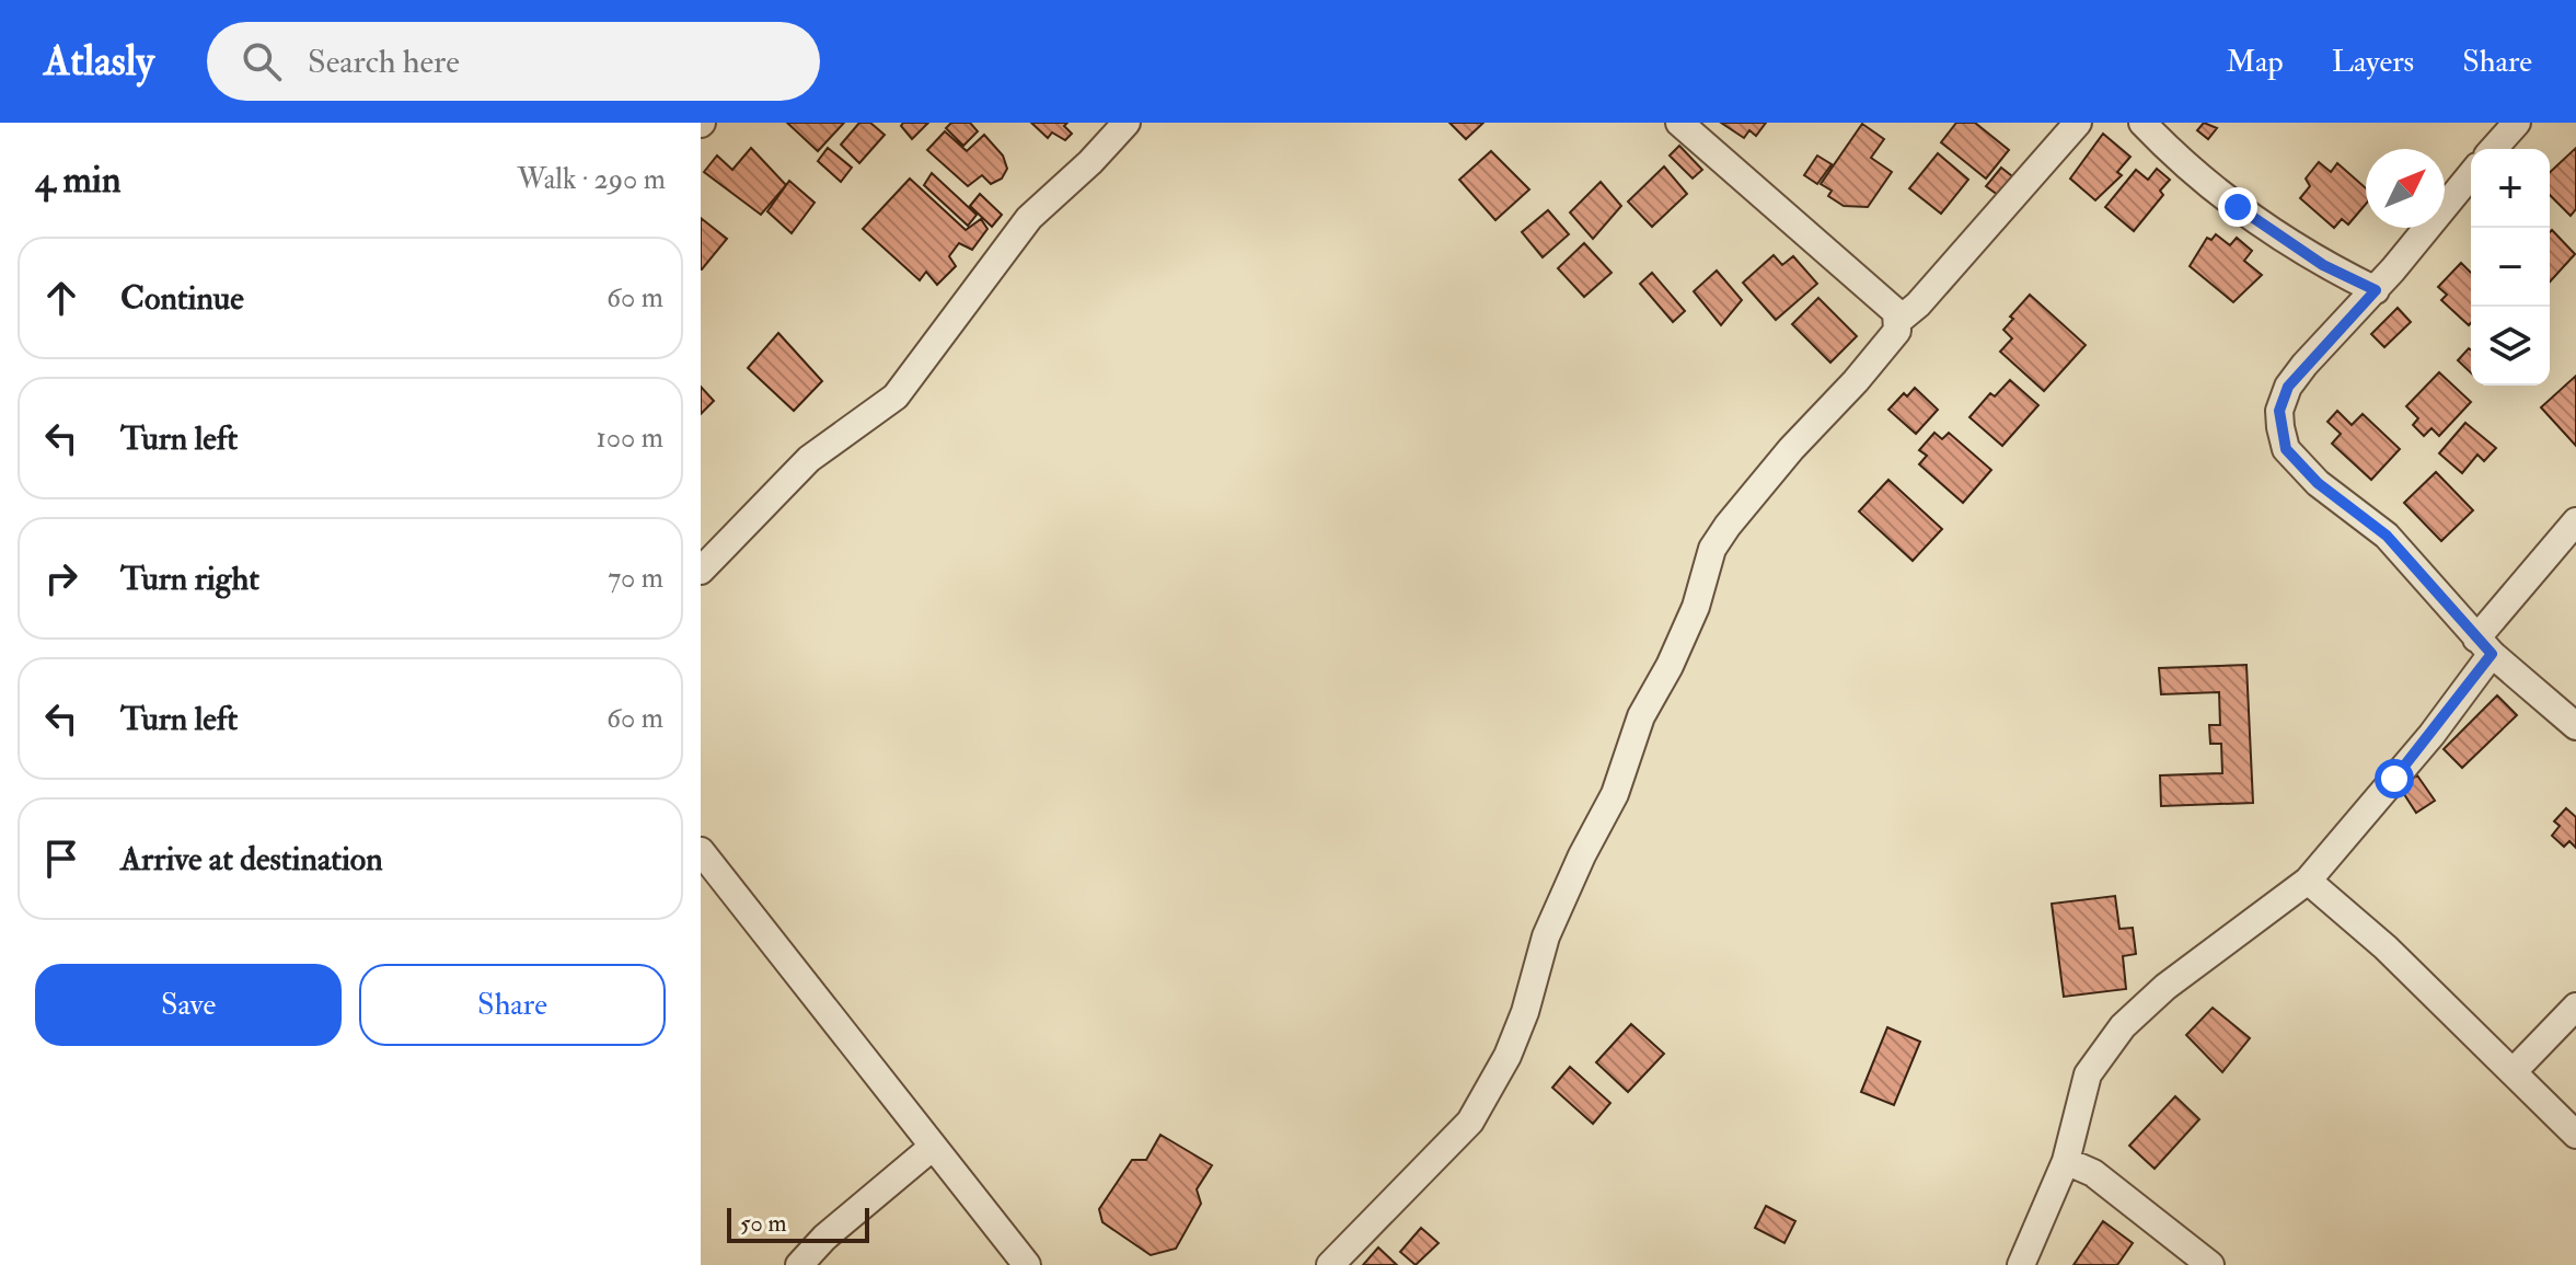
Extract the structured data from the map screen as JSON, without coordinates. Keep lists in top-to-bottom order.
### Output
{
  "scale_bar": "50 m",
  "north": "top right",
  "page": {
    "header": "Atlasly",
    "search": "Search here",
    "nav": ["Map", "Layers", "Share"],
    "heading": ["4 min", "Walk · 290 m"],
    "map_buttons": ["+", "−"],
    "list": [
      ["Continue", "60 m"],
      ["Turn left", "100 m"],
      ["Turn right", "70 m"],
      ["Turn left", "60 m"],
      "Arrive at destination"
    ],
    "buttons": ["Save", "Share"],
    "scale": "50 m"
  }
}
